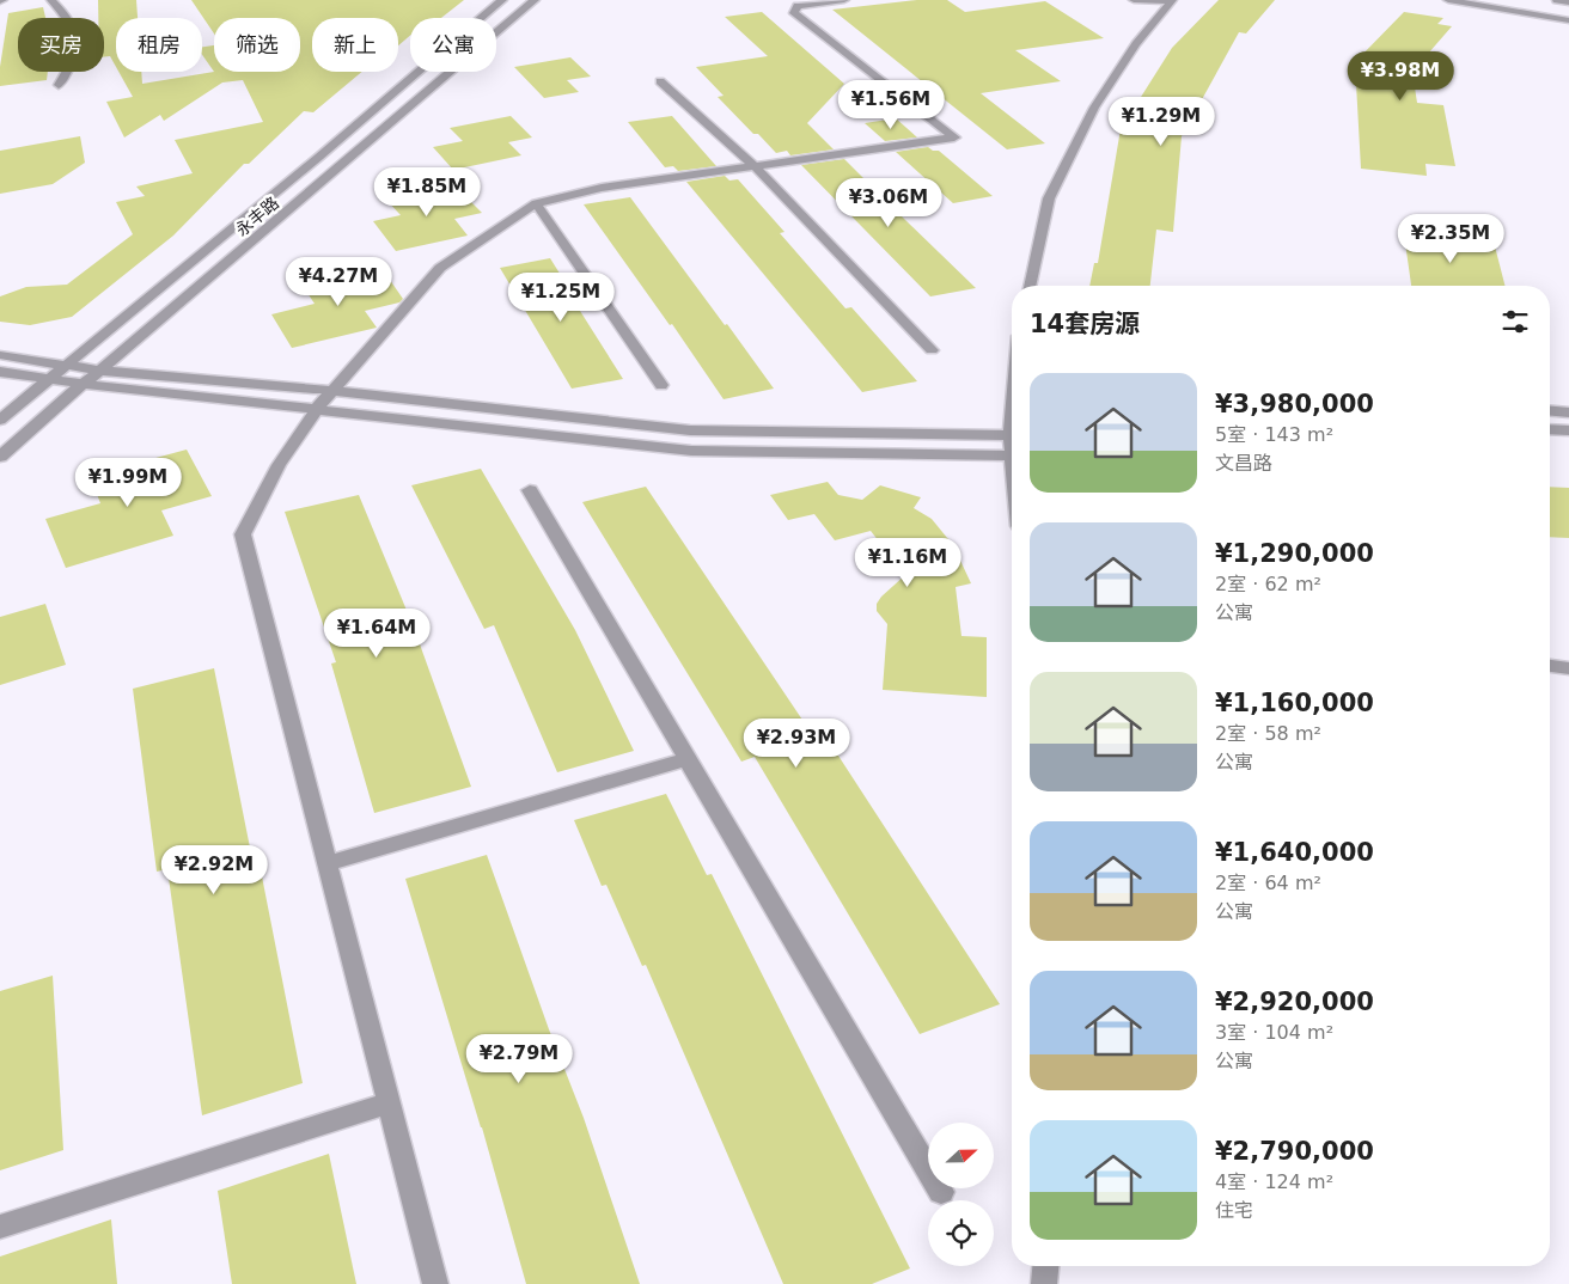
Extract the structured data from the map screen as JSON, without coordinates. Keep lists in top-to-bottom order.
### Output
{
  "streets": {
    "street": ["永丰路"]
  },
  "north": "right",
  "page": {
    "chip": [
      "买房",
      "租房",
      "筛选",
      "新上",
      "公寓"
    ],
    "price": [
      "¥3.98M",
      "¥1.56M",
      "¥1.29M",
      "¥1.85M",
      "¥3.06M",
      "¥2.35M",
      "¥4.27M",
      "¥1.25M",
      "¥1.99M",
      "¥1.16M",
      "¥1.64M",
      "¥2.93M",
      "¥2.92M",
      "¥2.79M"
    ],
    "heading": "14套房源",
    "list": [
      {
        "name": "¥3,980,000",
        "note": "5室 · 143 m² · 文昌路"
      },
      {
        "name": "¥1,290,000",
        "note": "2室 · 62 m² · 公寓"
      },
      {
        "name": "¥1,160,000",
        "note": "2室 · 58 m² · 公寓"
      },
      {
        "name": "¥1,640,000",
        "note": "2室 · 64 m² · 公寓"
      },
      {
        "name": "¥2,920,000",
        "note": "3室 · 104 m² · 公寓"
      },
      {
        "name": "¥2,790,000",
        "note": "4室 · 124 m² · 住宅"
      }
    ]
  }
}
